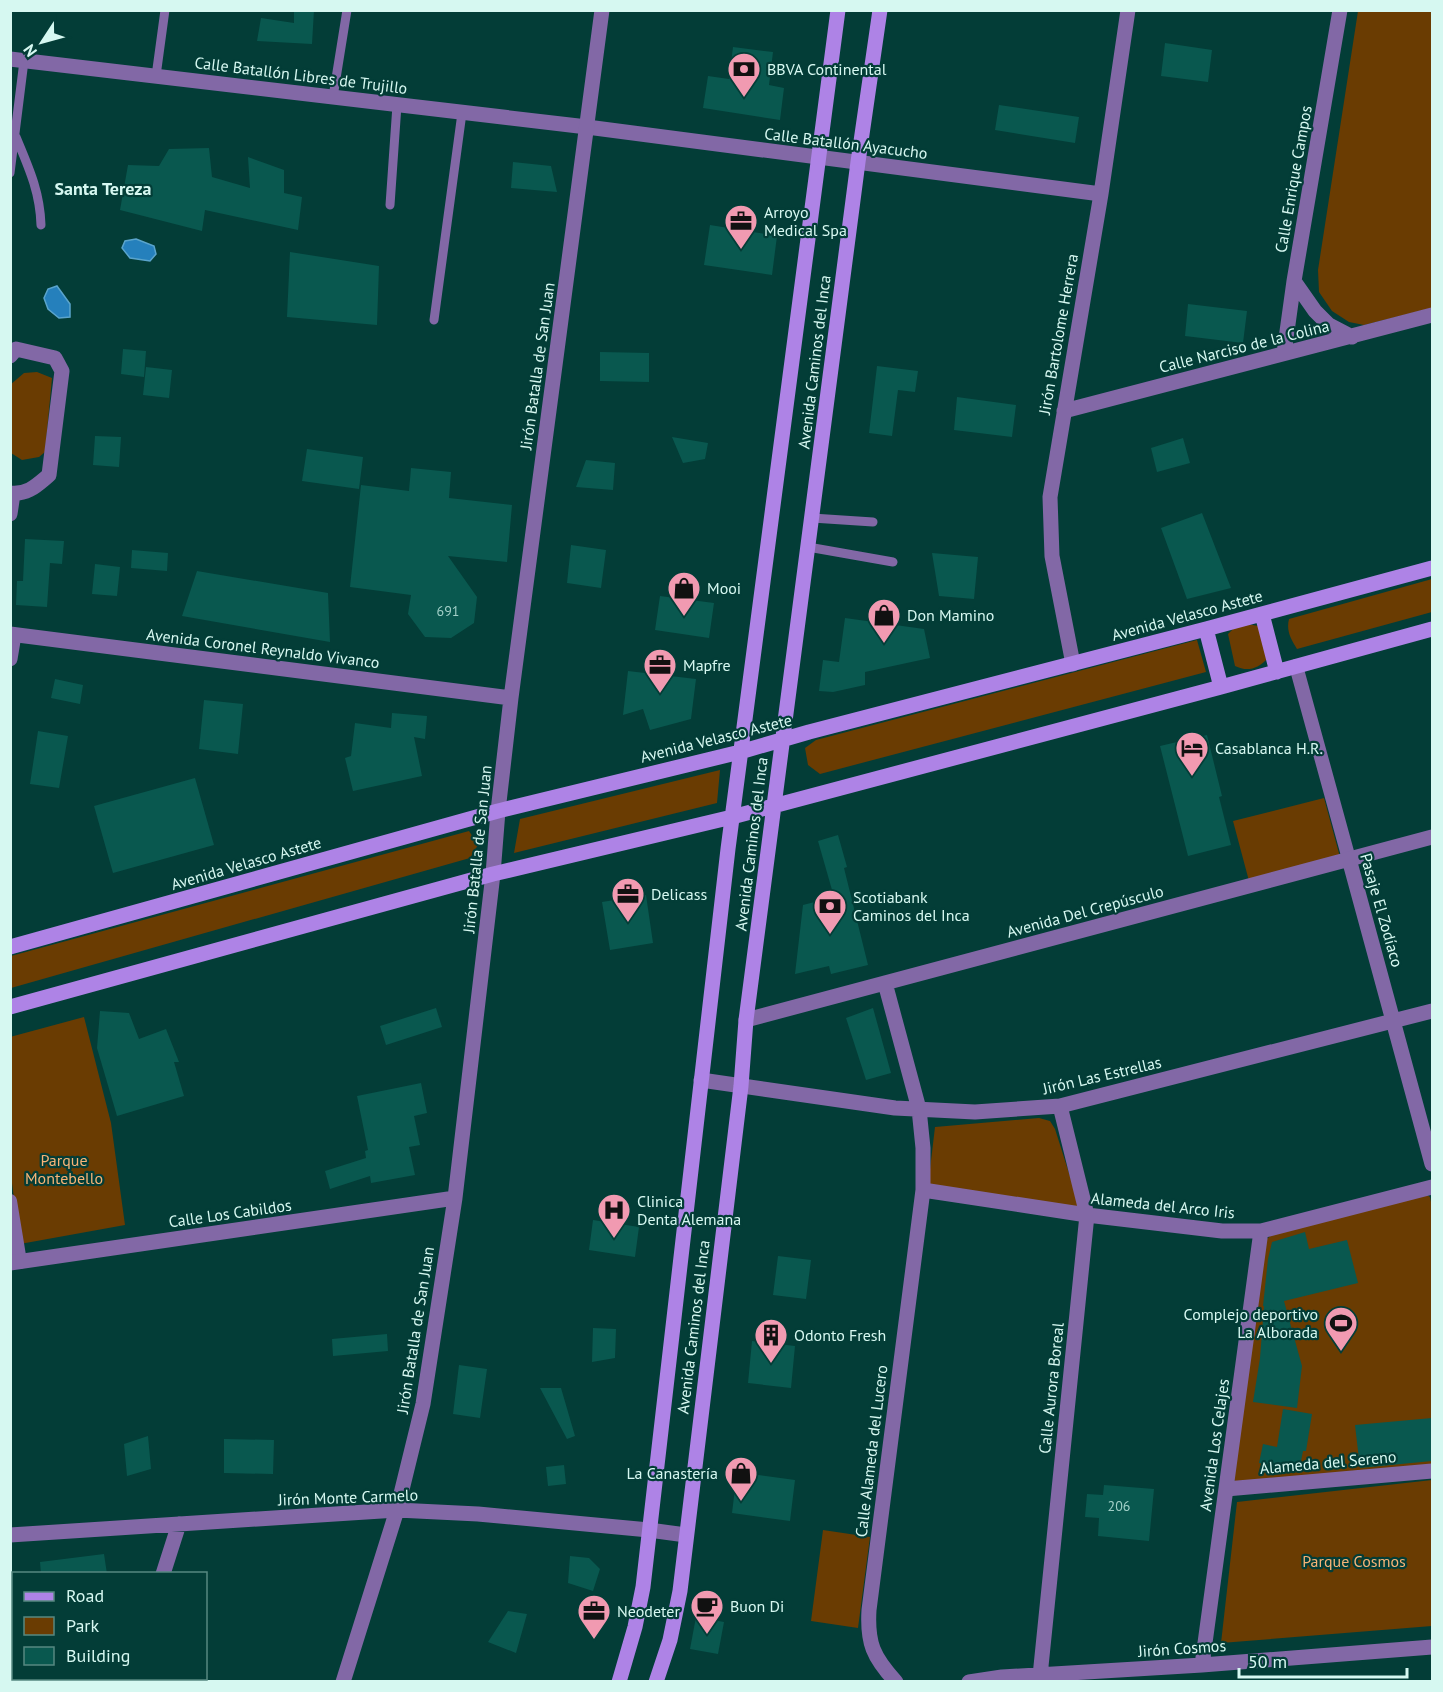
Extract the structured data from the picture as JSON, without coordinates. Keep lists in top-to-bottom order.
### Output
{
  "streets": {
    "main road": ["Avenida Caminos del Inca", "Avenida Velasco Astete"],
    "street": [
      "Calle Batallón Libres de Trujillo",
      "Calle Batallón Ayacucho",
      "Calle Enrique Campos",
      "Jirón Bartolome Herrera",
      "Calle Narciso de la Colina",
      "Jirón Batalla de San Juan",
      "Avenida Coronel Reynaldo Vivanco",
      "Pasaje El Zodíaco",
      "Avenida Del Crepúsculo",
      "Jirón Las Estrellas",
      "Alameda del Arco Iris",
      "Calle Los Cabildos",
      "Calle Aurora Boreal",
      "Avenida Los Celajes",
      "Calle Alameda del Lucero",
      "Alameda del Sereno",
      "Jirón Monte Carmelo",
      "Jirón Cosmos"
    ]
  },
  "crossings": [
    ["Calle Batallón Libres de Trujillo", "Calle Batallón Ayacucho"],
    ["Calle Batallón Libres de Trujillo", "Jirón Batalla de San Juan"],
    ["Calle Batallón Ayacucho", "Jirón Bartolome Herrera"],
    ["Calle Batallón Ayacucho", "Avenida Caminos del Inca"],
    ["Calle Batallón Ayacucho", "Jirón Batalla de San Juan"],
    ["Calle Enrique Campos", "Calle Narciso de la Colina"],
    ["Jirón Bartolome Herrera", "Calle Narciso de la Colina"],
    ["Jirón Bartolome Herrera", "Avenida Velasco Astete"],
    ["Avenida Caminos del Inca", "Avenida Velasco Astete"],
    ["Avenida Caminos del Inca", "Avenida Del Crepúsculo"],
    ["Avenida Caminos del Inca", "Jirón Las Estrellas"],
    ["Avenida Caminos del Inca", "Jirón Monte Carmelo"],
    ["Jirón Batalla de San Juan", "Avenida Velasco Astete"],
    ["Jirón Batalla de San Juan", "Avenida Coronel Reynaldo Vivanco"],
    ["Jirón Batalla de San Juan", "Calle Los Cabildos"],
    ["Jirón Batalla de San Juan", "Jirón Monte Carmelo"],
    ["Pasaje El Zodíaco", "Avenida Del Crepúsculo"],
    ["Pasaje El Zodíaco", "Jirón Las Estrellas"],
    ["Avenida Del Crepúsculo", "Calle Alameda del Lucero"],
    ["Jirón Las Estrellas", "Calle Aurora Boreal"],
    ["Jirón Las Estrellas", "Calle Alameda del Lucero"],
    ["Alameda del Arco Iris", "Calle Aurora Boreal"],
    ["Alameda del Arco Iris", "Avenida Los Celajes"],
    ["Alameda del Arco Iris", "Calle Alameda del Lucero"],
    ["Calle Aurora Boreal", "Jirón Cosmos"],
    ["Avenida Los Celajes", "Alameda del Sereno"],
    ["Avenida Los Celajes", "Jirón Cosmos"]
  ],
  "districts": ["Santa Tereza"],
  "parks": ["Parque Montebello", "Parque Cosmos"],
  "places": {
    "bank": ["BBVA Continental", "Scotiabank Caminos del Inca"],
    "office": [
      "Arroyo Medical Spa",
      "Mapfre",
      "Delicass",
      "Neodeter"
    ],
    "shop": ["Mooi", "Don Mamino", "La Canastería"],
    "hotel": ["Casablanca H.R."],
    "hospital": ["Clinica Denta Alemana"],
    "sports": ["Complejo deportivo La Alborada"],
    "building": ["Odonto Fresh"],
    "cafe": ["Buon Di"]
  },
  "house_numbers": ["691", "206"],
  "legend": ["Road", "Park", "Building"],
  "scale_bar": "50 m",
  "north": "bottom left"
}
